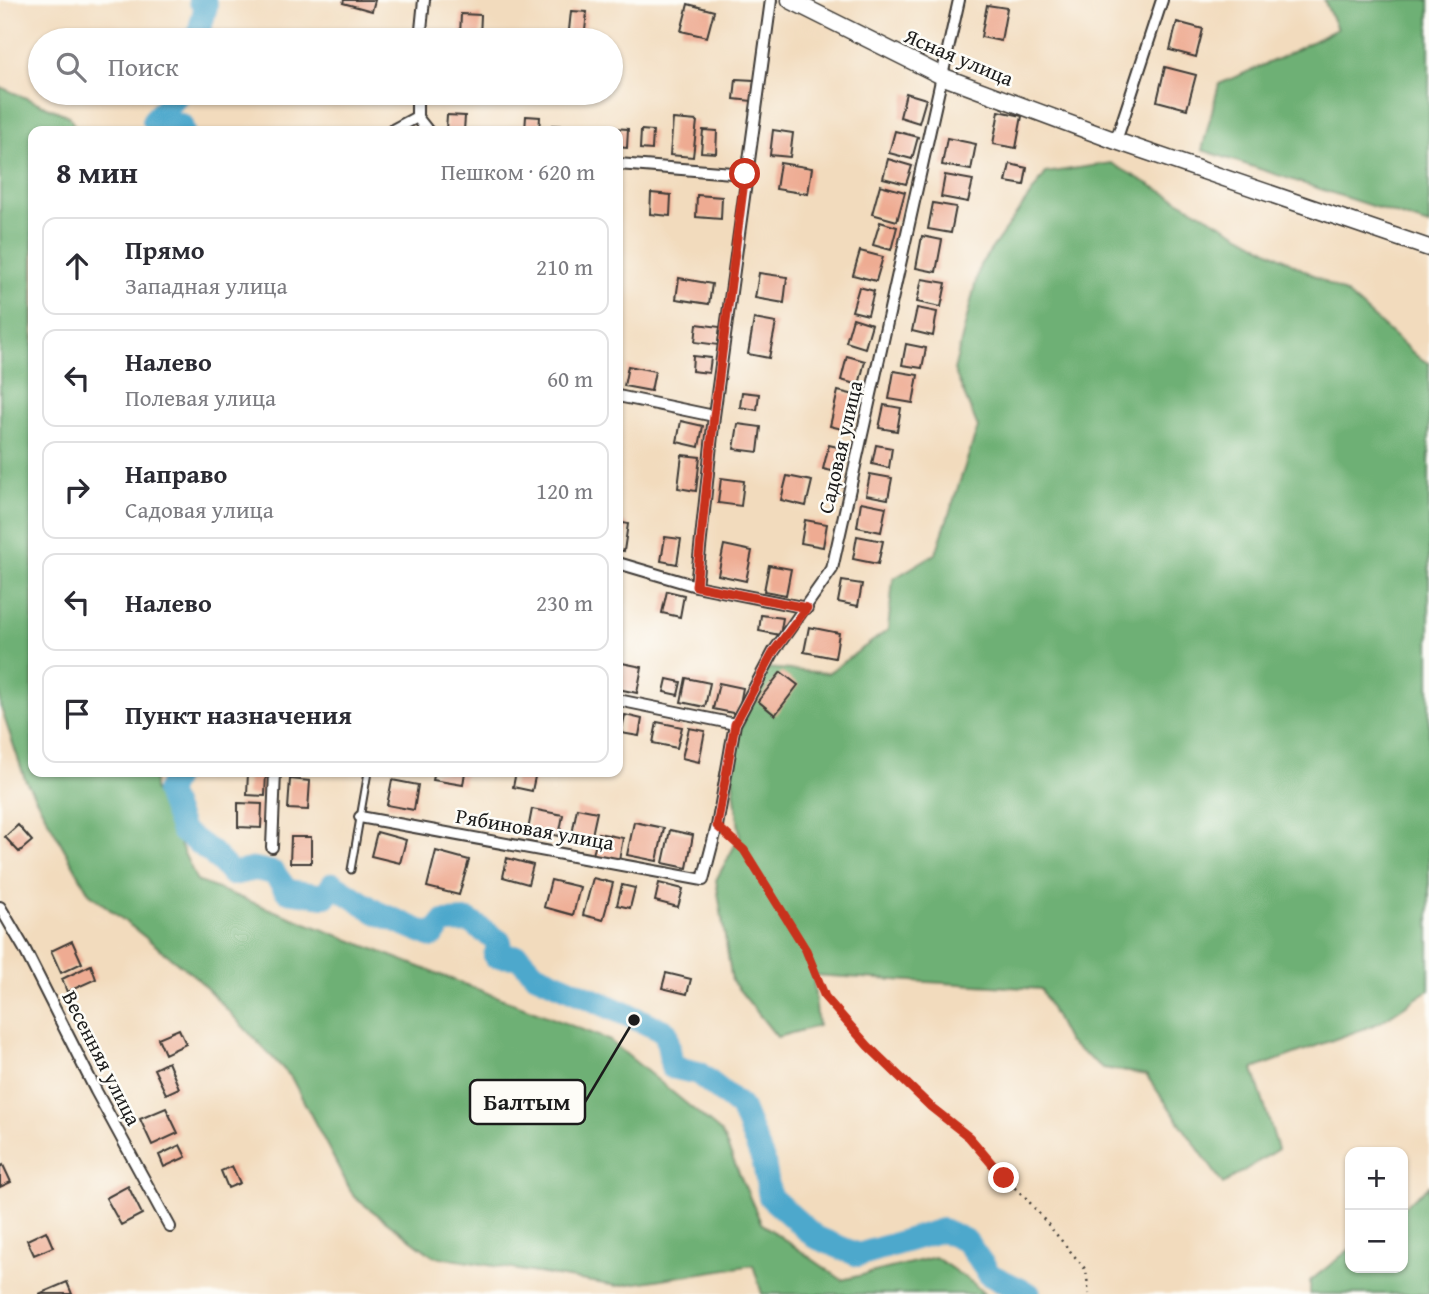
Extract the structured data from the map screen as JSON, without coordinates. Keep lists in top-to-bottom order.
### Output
{
  "streets": {
    "main road": ["Ясная улица"],
    "street": ["Садовая улица", "Рябиновая улица", "Весенняя улица"]
  },
  "crossings": [
    ["Ясная улица", "Садовая улица"],
    ["Садовая улица", "Рябиновая улица"]
  ],
  "places": ["Балтым"],
  "page": {
    "search": "Поиск",
    "heading": ["8 мин", "Пешком · 620 m"],
    "list": [
      ["Прямо", "Западная улица", "210 m"],
      ["Налево", "Полевая улица", "60 m"],
      ["Направо", "Садовая улица", "120 m"],
      ["Налево", "230 m"],
      "Пункт назначения"
    ],
    "map_buttons": ["+", "−"]
  }
}
